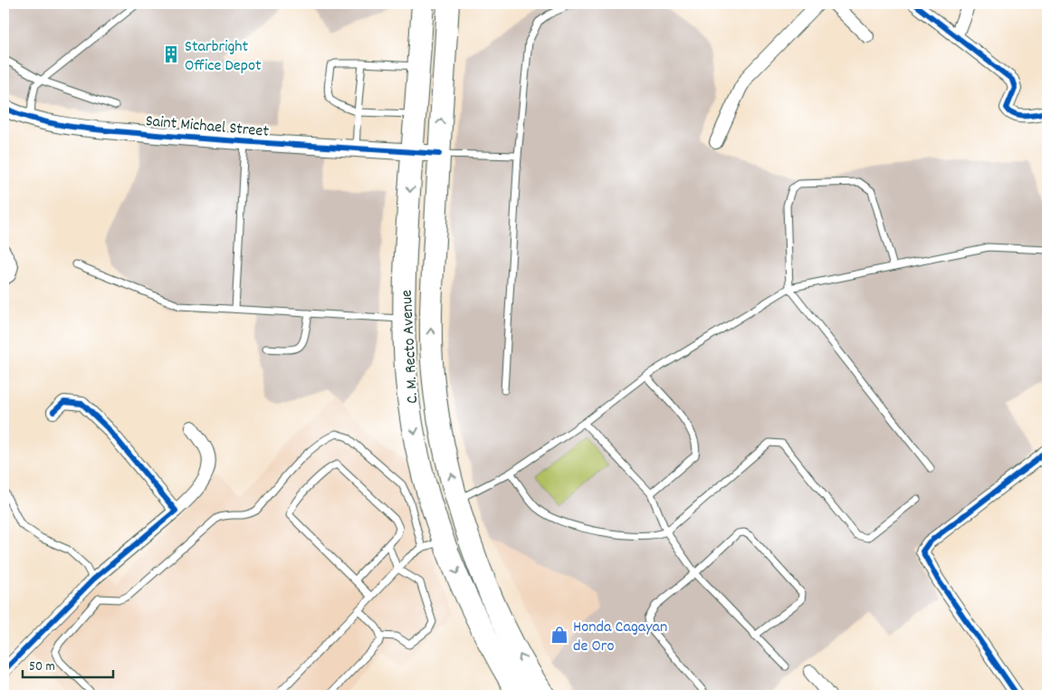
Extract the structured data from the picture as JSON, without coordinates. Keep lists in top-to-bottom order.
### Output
{
  "streets": {
    "highway": ["C. M. Recto Avenue"],
    "street": ["Saint Michael Street"]
  },
  "crossings": [
    ["Saint Michael Street", "C. M. Recto Avenue"]
  ],
  "places": {
    "building": ["Starbright Office Depot"],
    "shop": ["Honda Cagayan de Oro"]
  },
  "scale_bar": "50 m"
}
